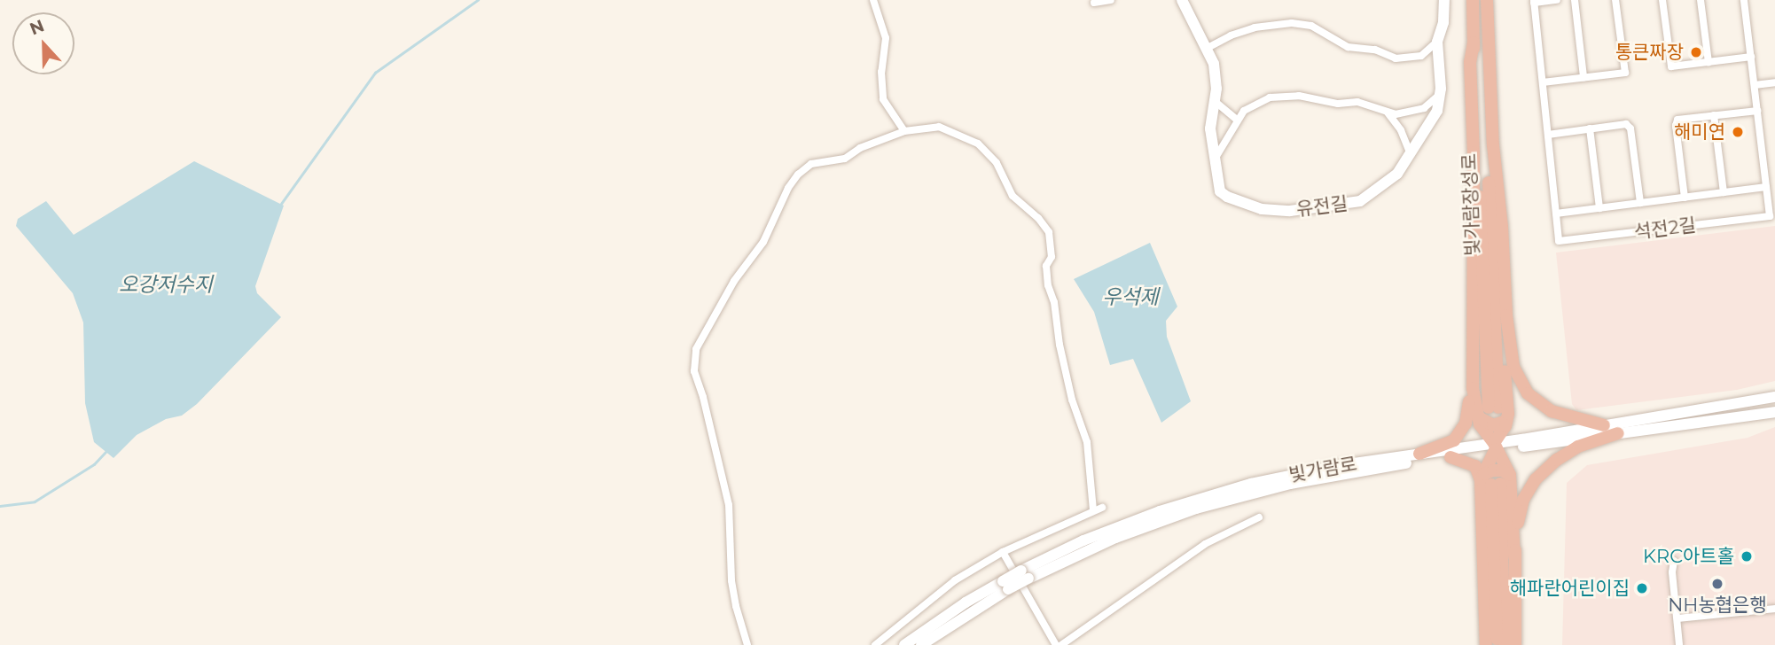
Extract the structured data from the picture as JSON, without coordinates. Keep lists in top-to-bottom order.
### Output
{
  "streets": {
    "highway": ["빛가람장성로"],
    "main road": ["유전길", "빛가람로"],
    "street": ["석전2길"]
  },
  "water": ["오강저수지", "우석제"],
  "places": [
    "통큰짜장",
    "해미연",
    "KRC아트홀",
    "NH농협은행",
    "해파란어린이집"
  ],
  "north": "top"
}
